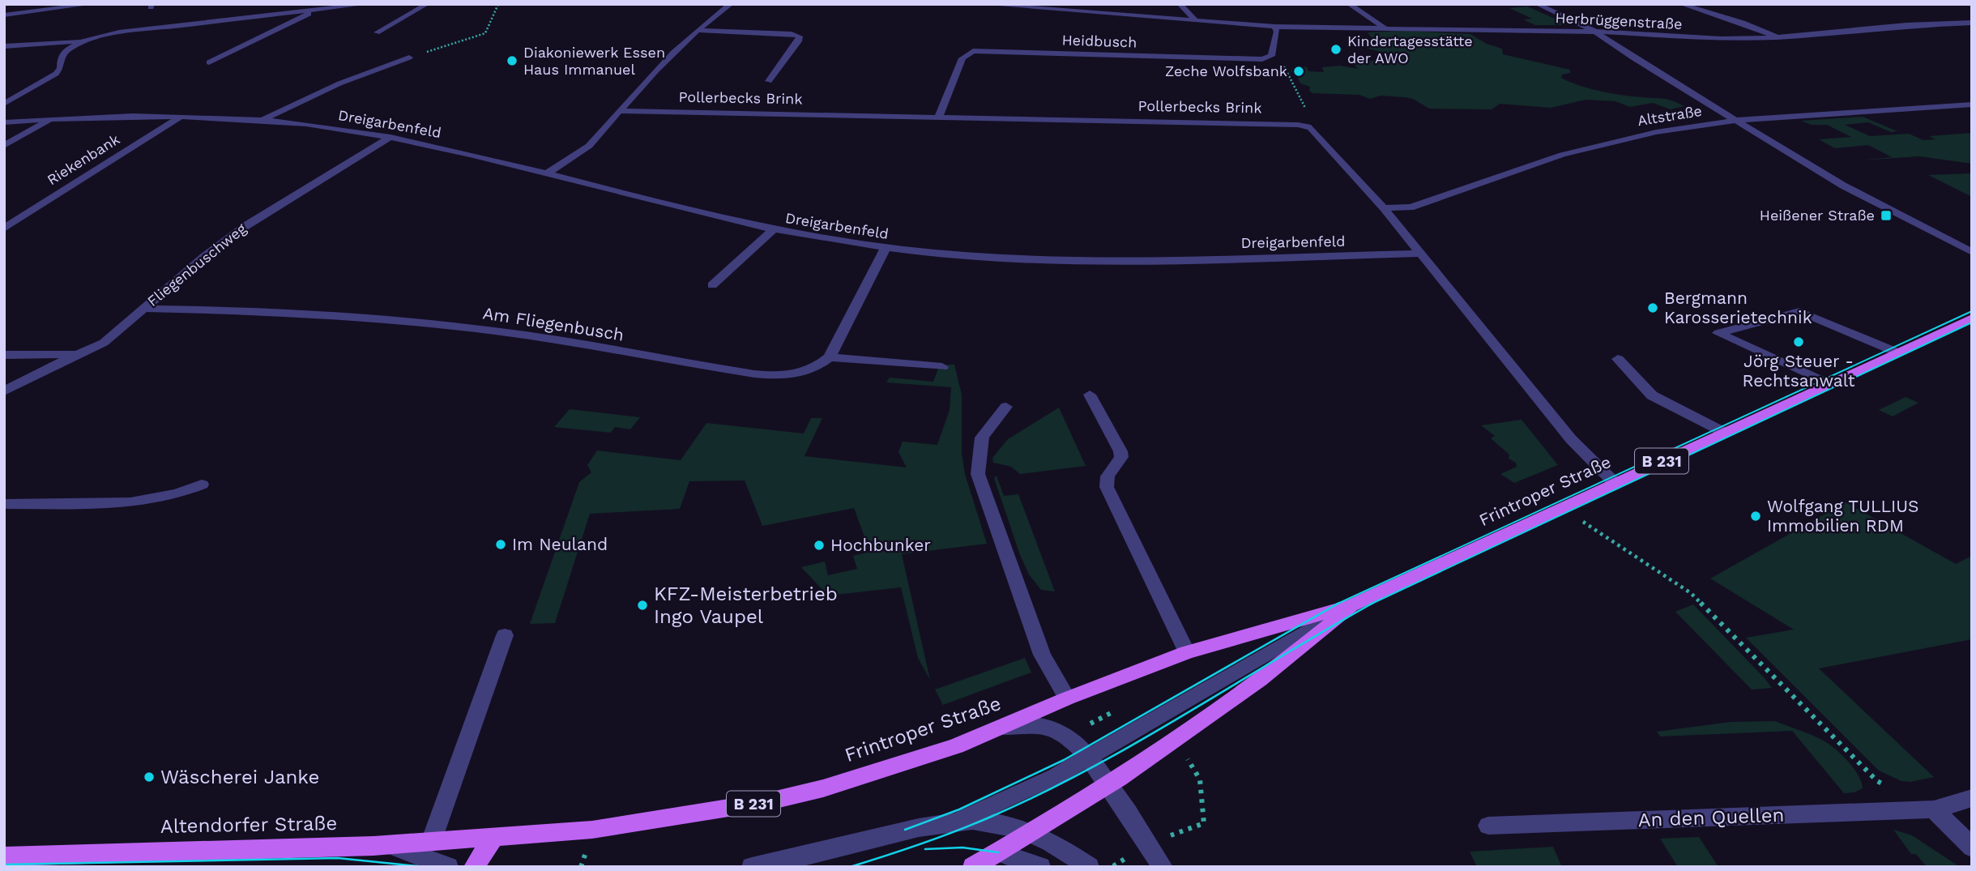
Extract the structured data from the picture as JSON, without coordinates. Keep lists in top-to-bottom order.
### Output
{
  "streets": {
    "main road": ["B 231", "Frintroper Straße", "Altendorfer Straße"],
    "street": [
      "Herbrüggenstraße",
      "Heidbusch",
      "Pollerbecks Brink",
      "Altstraße",
      "Dreigarbenfeld",
      "Riekenbank",
      "Fliegenbuschweg",
      "Am Fliegenbusch",
      "An den Quellen"
    ]
  },
  "crossings": [
    ["Heidbusch", "Pollerbecks Brink"],
    ["Dreigarbenfeld", "Riekenbank"],
    ["Dreigarbenfeld", "Fliegenbuschweg"],
    ["Fliegenbuschweg", "Am Fliegenbusch"],
    ["Frintroper Straße", "Altendorfer Straße"]
  ],
  "places": {
    "other": [
      "Kindertagesstätte der AWO",
      "Diakoniewerk Essen Haus Immanuel",
      "Zeche Wolfsbank",
      "Bergmann Karosserietechnik",
      "Jörg Steuer - Rechtsanwalt",
      "Wolfgang TULLIUS Immobilien RDM",
      "Im Neuland",
      "Hochbunker",
      "KFZ-Meisterbetrieb Ingo Vaupel",
      "Wäscherei Janke"
    ],
    "transit": ["Heißener Straße"]
  }
}
